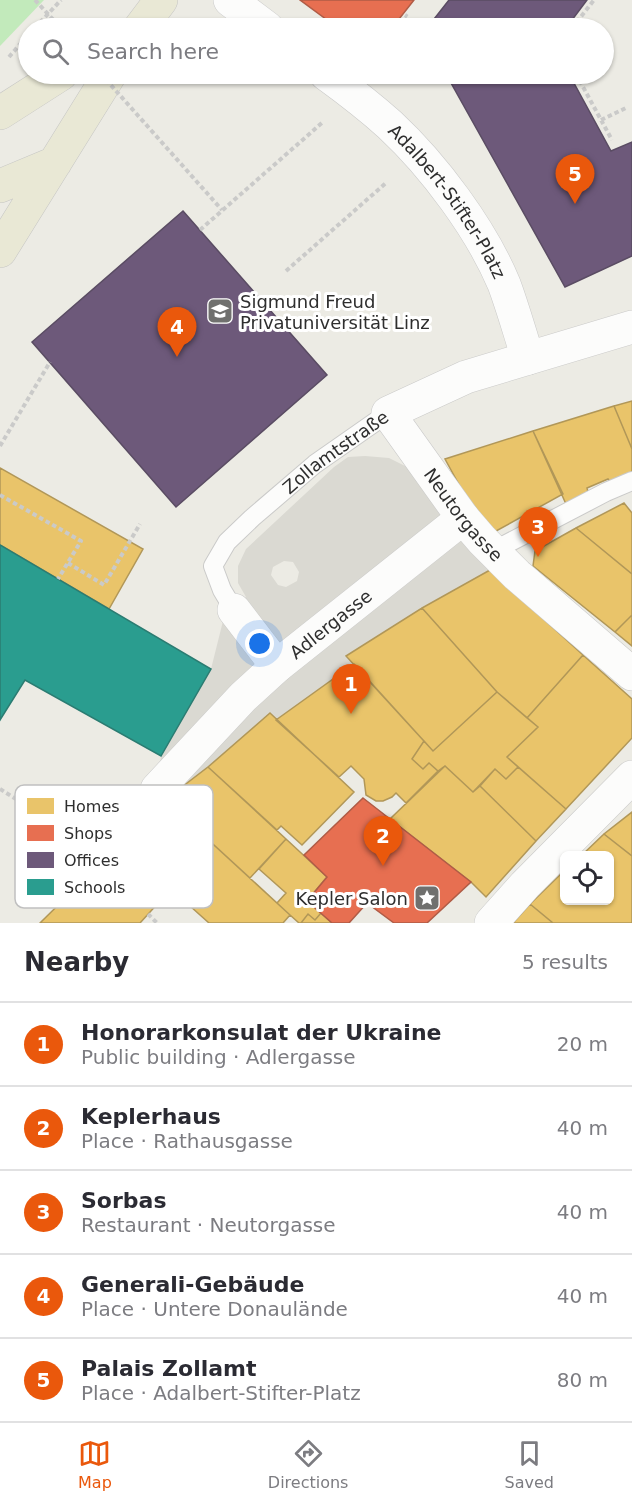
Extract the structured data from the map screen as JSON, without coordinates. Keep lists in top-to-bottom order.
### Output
{
  "streets": {
    "street": [
      "Adalbert-Stifter-Platz",
      "Zollamtstraße",
      "Neutorgasse",
      "Adlergasse"
    ]
  },
  "crossings": [
    ["Adalbert-Stifter-Platz", "Zollamtstraße"],
    ["Zollamtstraße", "Neutorgasse"],
    ["Zollamtstraße", "Adlergasse"],
    ["Neutorgasse", "Adlergasse"]
  ],
  "places": {
    "school or university": ["Sigmund Freud Privatuniversität Linz"],
    "place": ["Kepler Salon"]
  },
  "legend": [
    "Homes",
    "Shops",
    "Offices",
    "Schools"
  ],
  "page": {
    "search": "Search here",
    "pins": [
      "5",
      "4",
      "3",
      "1",
      "2"
    ],
    "heading": ["Nearby", "5 results"],
    "list": [
      {
        "mark": "1",
        "name": "Honorarkonsulat der Ukraine",
        "note": "Public building · Adlergasse",
        "value": "20 m"
      },
      {
        "mark": "2",
        "name": "Keplerhaus",
        "note": "Place · Rathausgasse",
        "value": "40 m"
      },
      {
        "mark": "3",
        "name": "Sorbas",
        "note": "Restaurant · Neutorgasse",
        "value": "40 m"
      },
      {
        "mark": "4",
        "name": "Generali-Gebäude",
        "note": "Place · Untere Donaulände",
        "value": "40 m"
      },
      {
        "mark": "5",
        "name": "Palais Zollamt",
        "note": "Place · Adalbert-Stifter-Platz",
        "value": "80 m"
      }
    ],
    "nav": ["Map", "Directions", "Saved"]
  }
}
